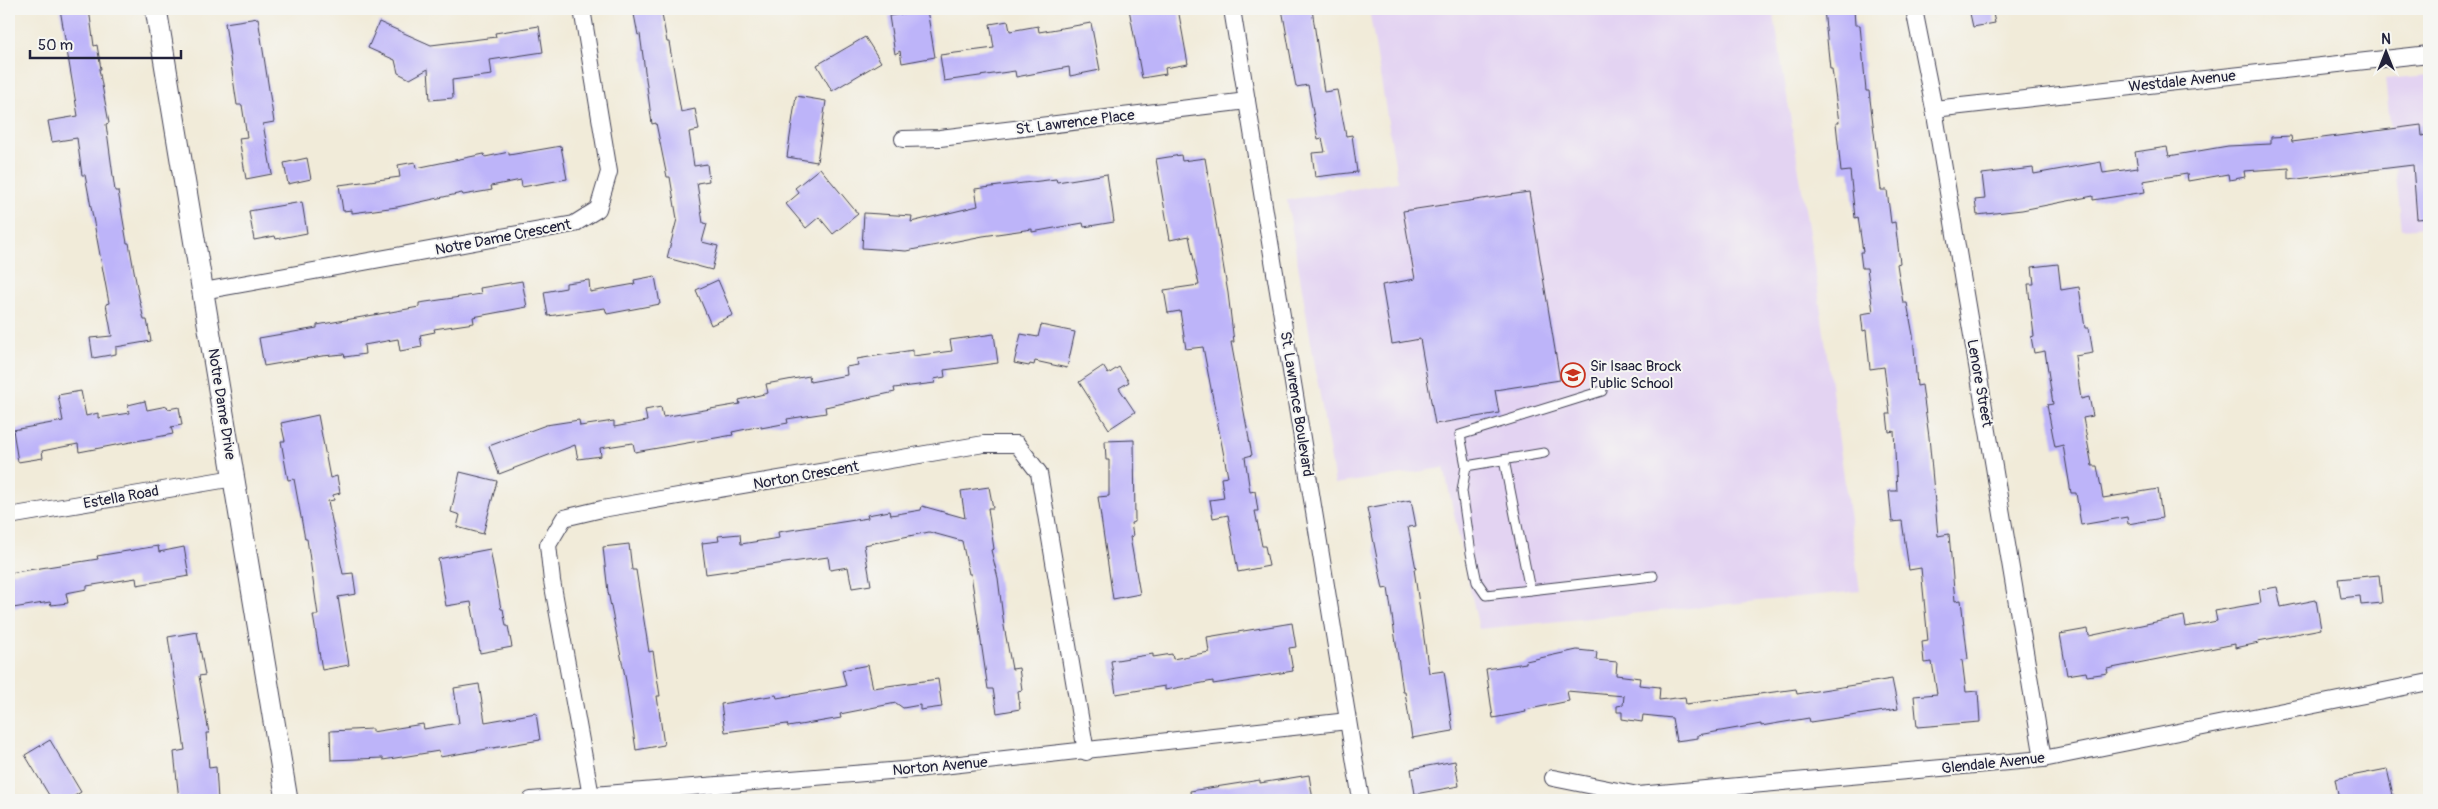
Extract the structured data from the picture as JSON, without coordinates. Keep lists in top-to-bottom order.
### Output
{
  "streets": {
    "street": [
      "Westdale Avenue",
      "St. Lawrence Place",
      "Notre Dame Crescent",
      "Lenore Street",
      "Notre Dame Drive",
      "St. Lawrence Boulevard",
      "Norton Crescent",
      "Estella Road",
      "Glendale Avenue",
      "Norton Avenue"
    ]
  },
  "crossings": [
    ["Westdale Avenue", "Lenore Street"],
    ["St. Lawrence Place", "St. Lawrence Boulevard"],
    ["Notre Dame Crescent", "Notre Dame Drive"],
    ["Lenore Street", "Glendale Avenue"],
    ["Notre Dame Drive", "Estella Road"],
    ["St. Lawrence Boulevard", "Norton Avenue"],
    ["Norton Crescent", "Norton Avenue"]
  ],
  "places": {
    "school or university": ["Sir Isaac Brock Public School"]
  },
  "scale_bar": "50 m",
  "north": "top"
}
